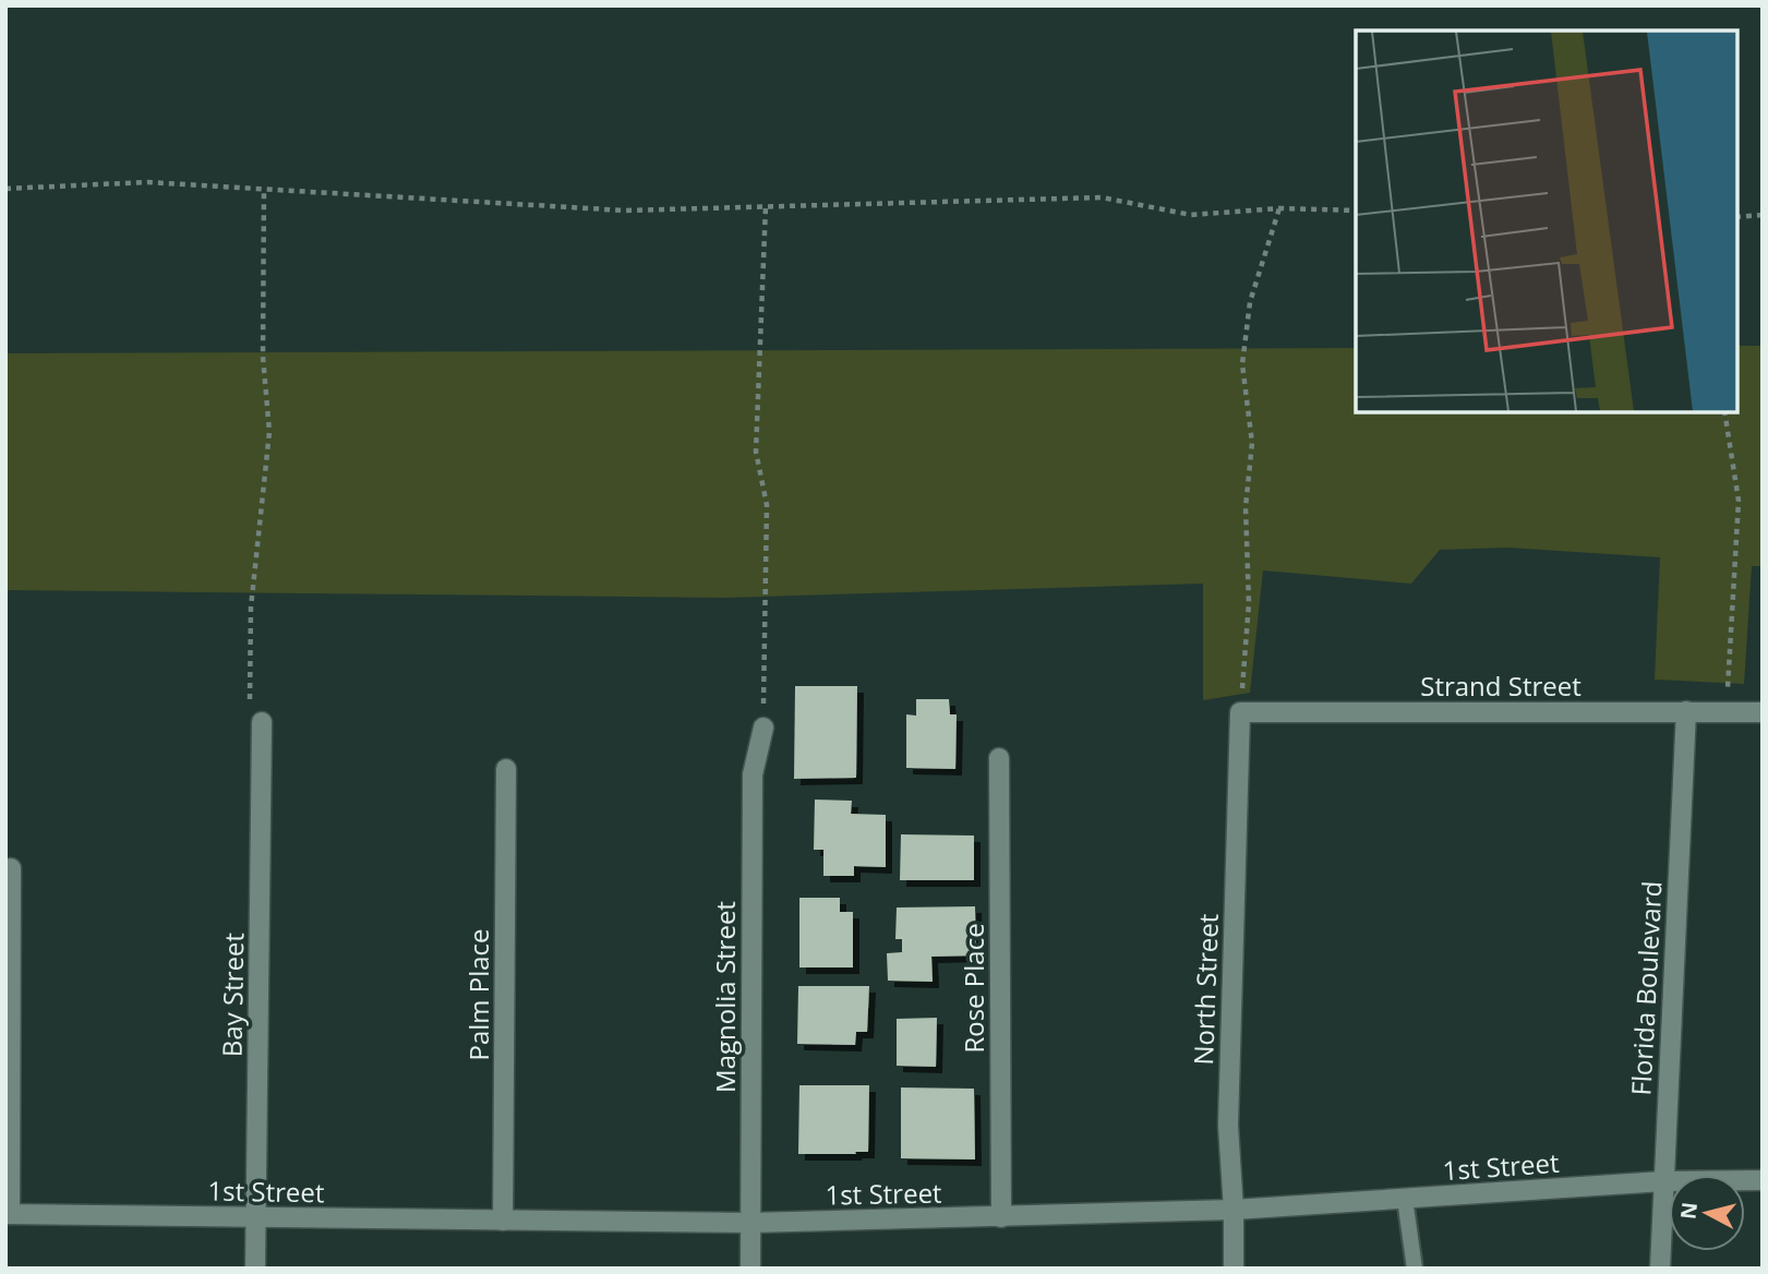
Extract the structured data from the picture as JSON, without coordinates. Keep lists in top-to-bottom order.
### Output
{
  "streets": {
    "street": [
      "Strand Street",
      "Rose Place",
      "Florida Boulevard",
      "North Street",
      "Bay Street",
      "Palm Place",
      "Magnolia Street",
      "1st Street"
    ]
  },
  "crossings": [
    ["Strand Street", "Florida Boulevard"],
    ["Strand Street", "North Street"],
    ["Rose Place", "1st Street"],
    ["Florida Boulevard", "1st Street"],
    ["North Street", "1st Street"],
    ["Bay Street", "1st Street"],
    ["Palm Place", "1st Street"],
    ["Magnolia Street", "1st Street"]
  ],
  "north": "left"
}
